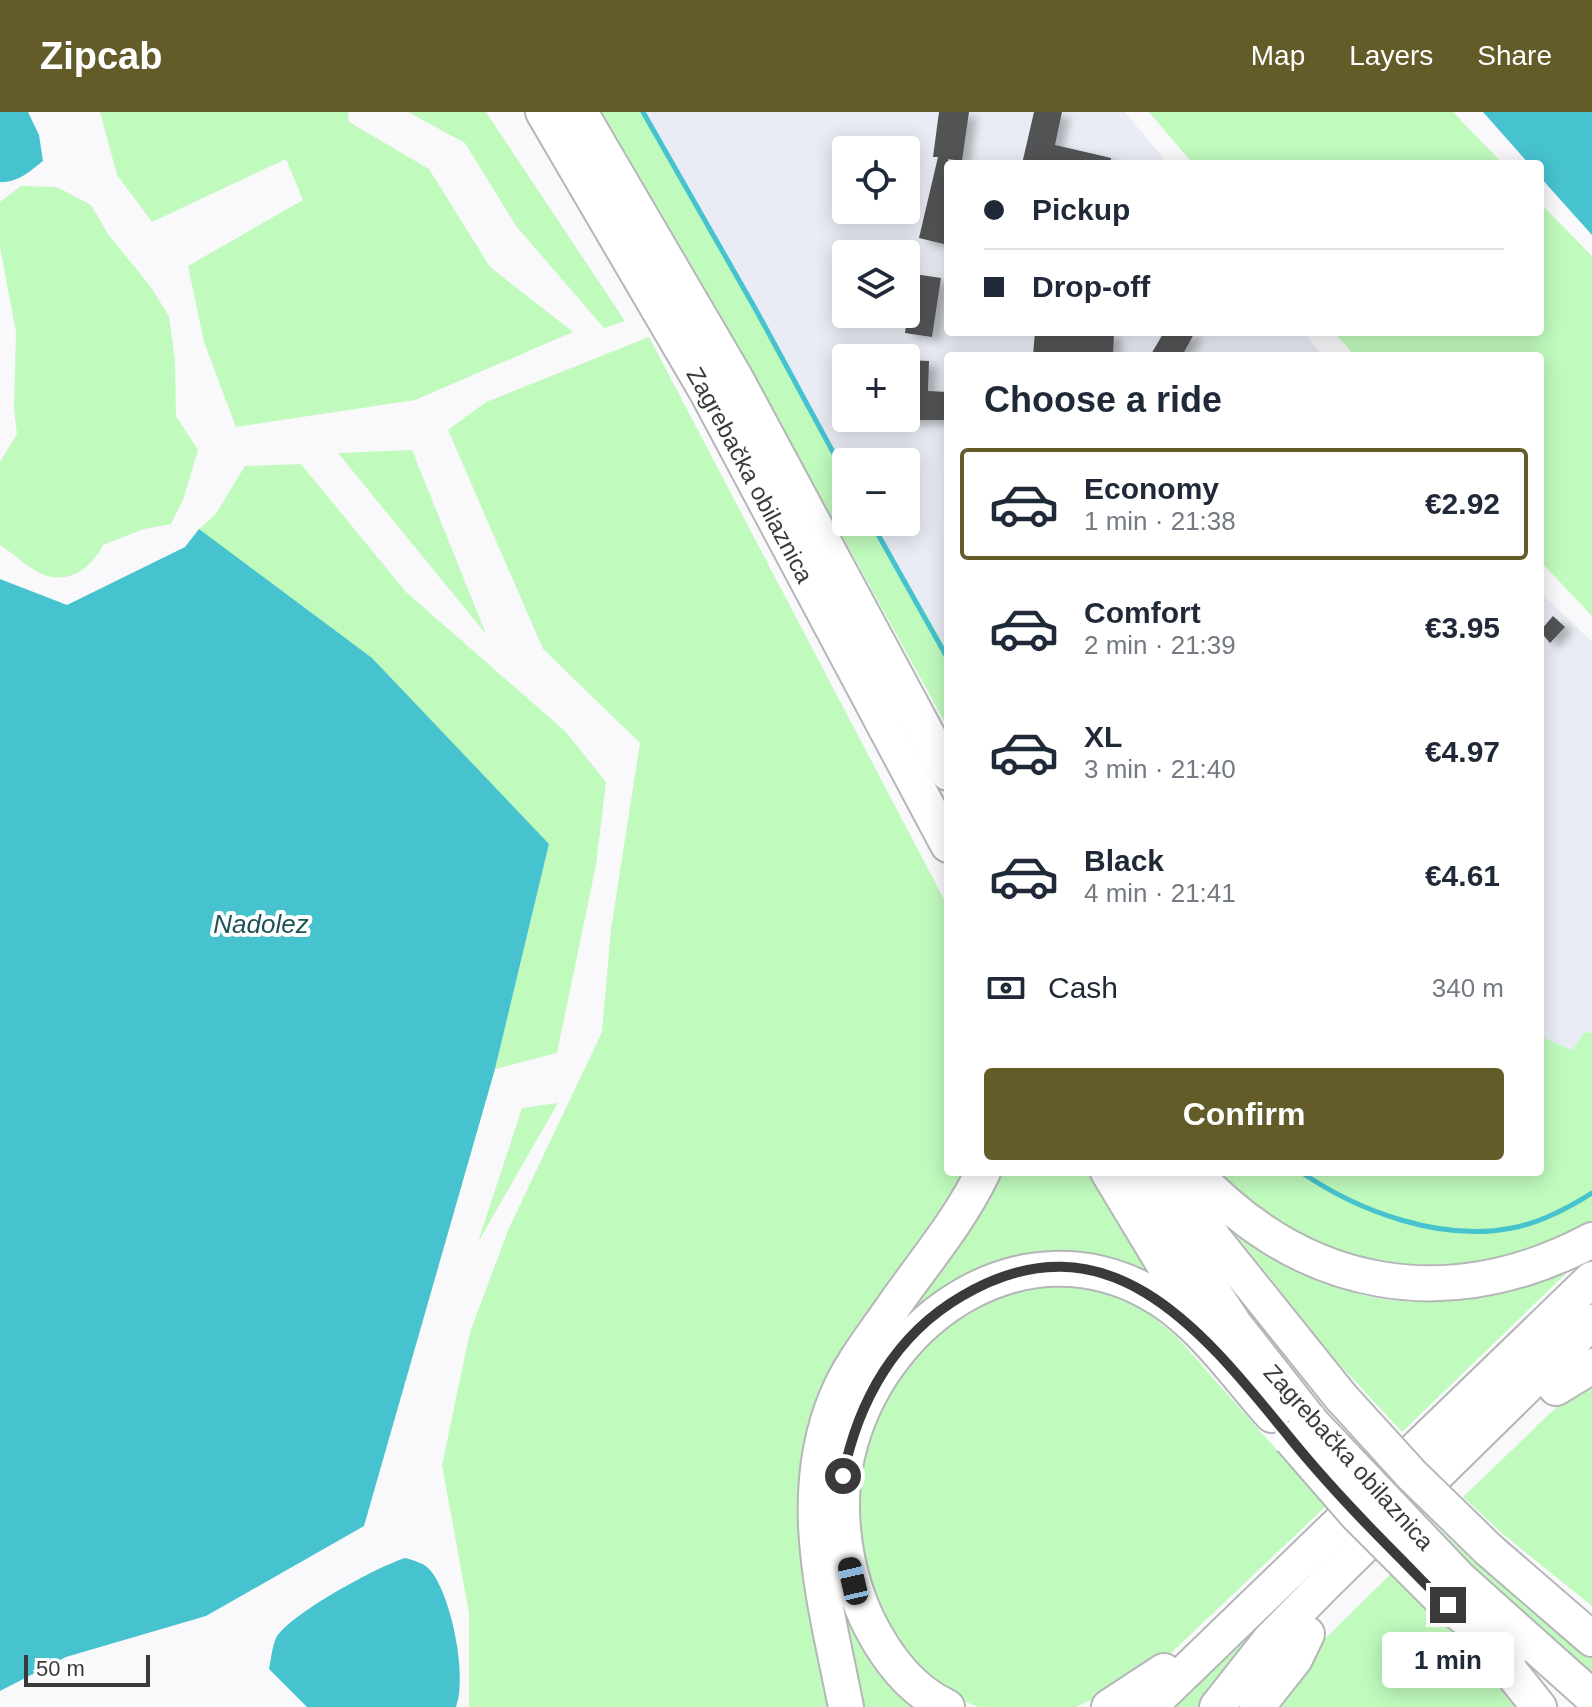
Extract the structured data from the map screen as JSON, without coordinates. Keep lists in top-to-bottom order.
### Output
{
  "streets": {
    "highway": ["Zagrebačka obilaznica"]
  },
  "water": ["Nadolez"],
  "scale_bar": "50 m",
  "page": {
    "header": "Zipcab",
    "nav": ["Map", "Layers", "Share"],
    "map_buttons": ["+", "−"],
    "banner": ["Pickup", "Drop-off"],
    "heading": "Choose a ride",
    "list": [
      {
        "name": "Economy",
        "note": "1 min · 21:38",
        "value": "€2.92"
      },
      {
        "name": "Comfort",
        "note": "2 min · 21:39",
        "value": "€3.95"
      },
      {
        "name": "XL",
        "note": "3 min · 21:40",
        "value": "€4.97"
      },
      {
        "name": "Black",
        "note": "4 min · 21:41",
        "value": "€4.61"
      }
    ],
    "pay": ["Cash", "340 m"],
    "buttons": "Confirm",
    "bubble": "1 min",
    "scale": "50 m"
  }
}
